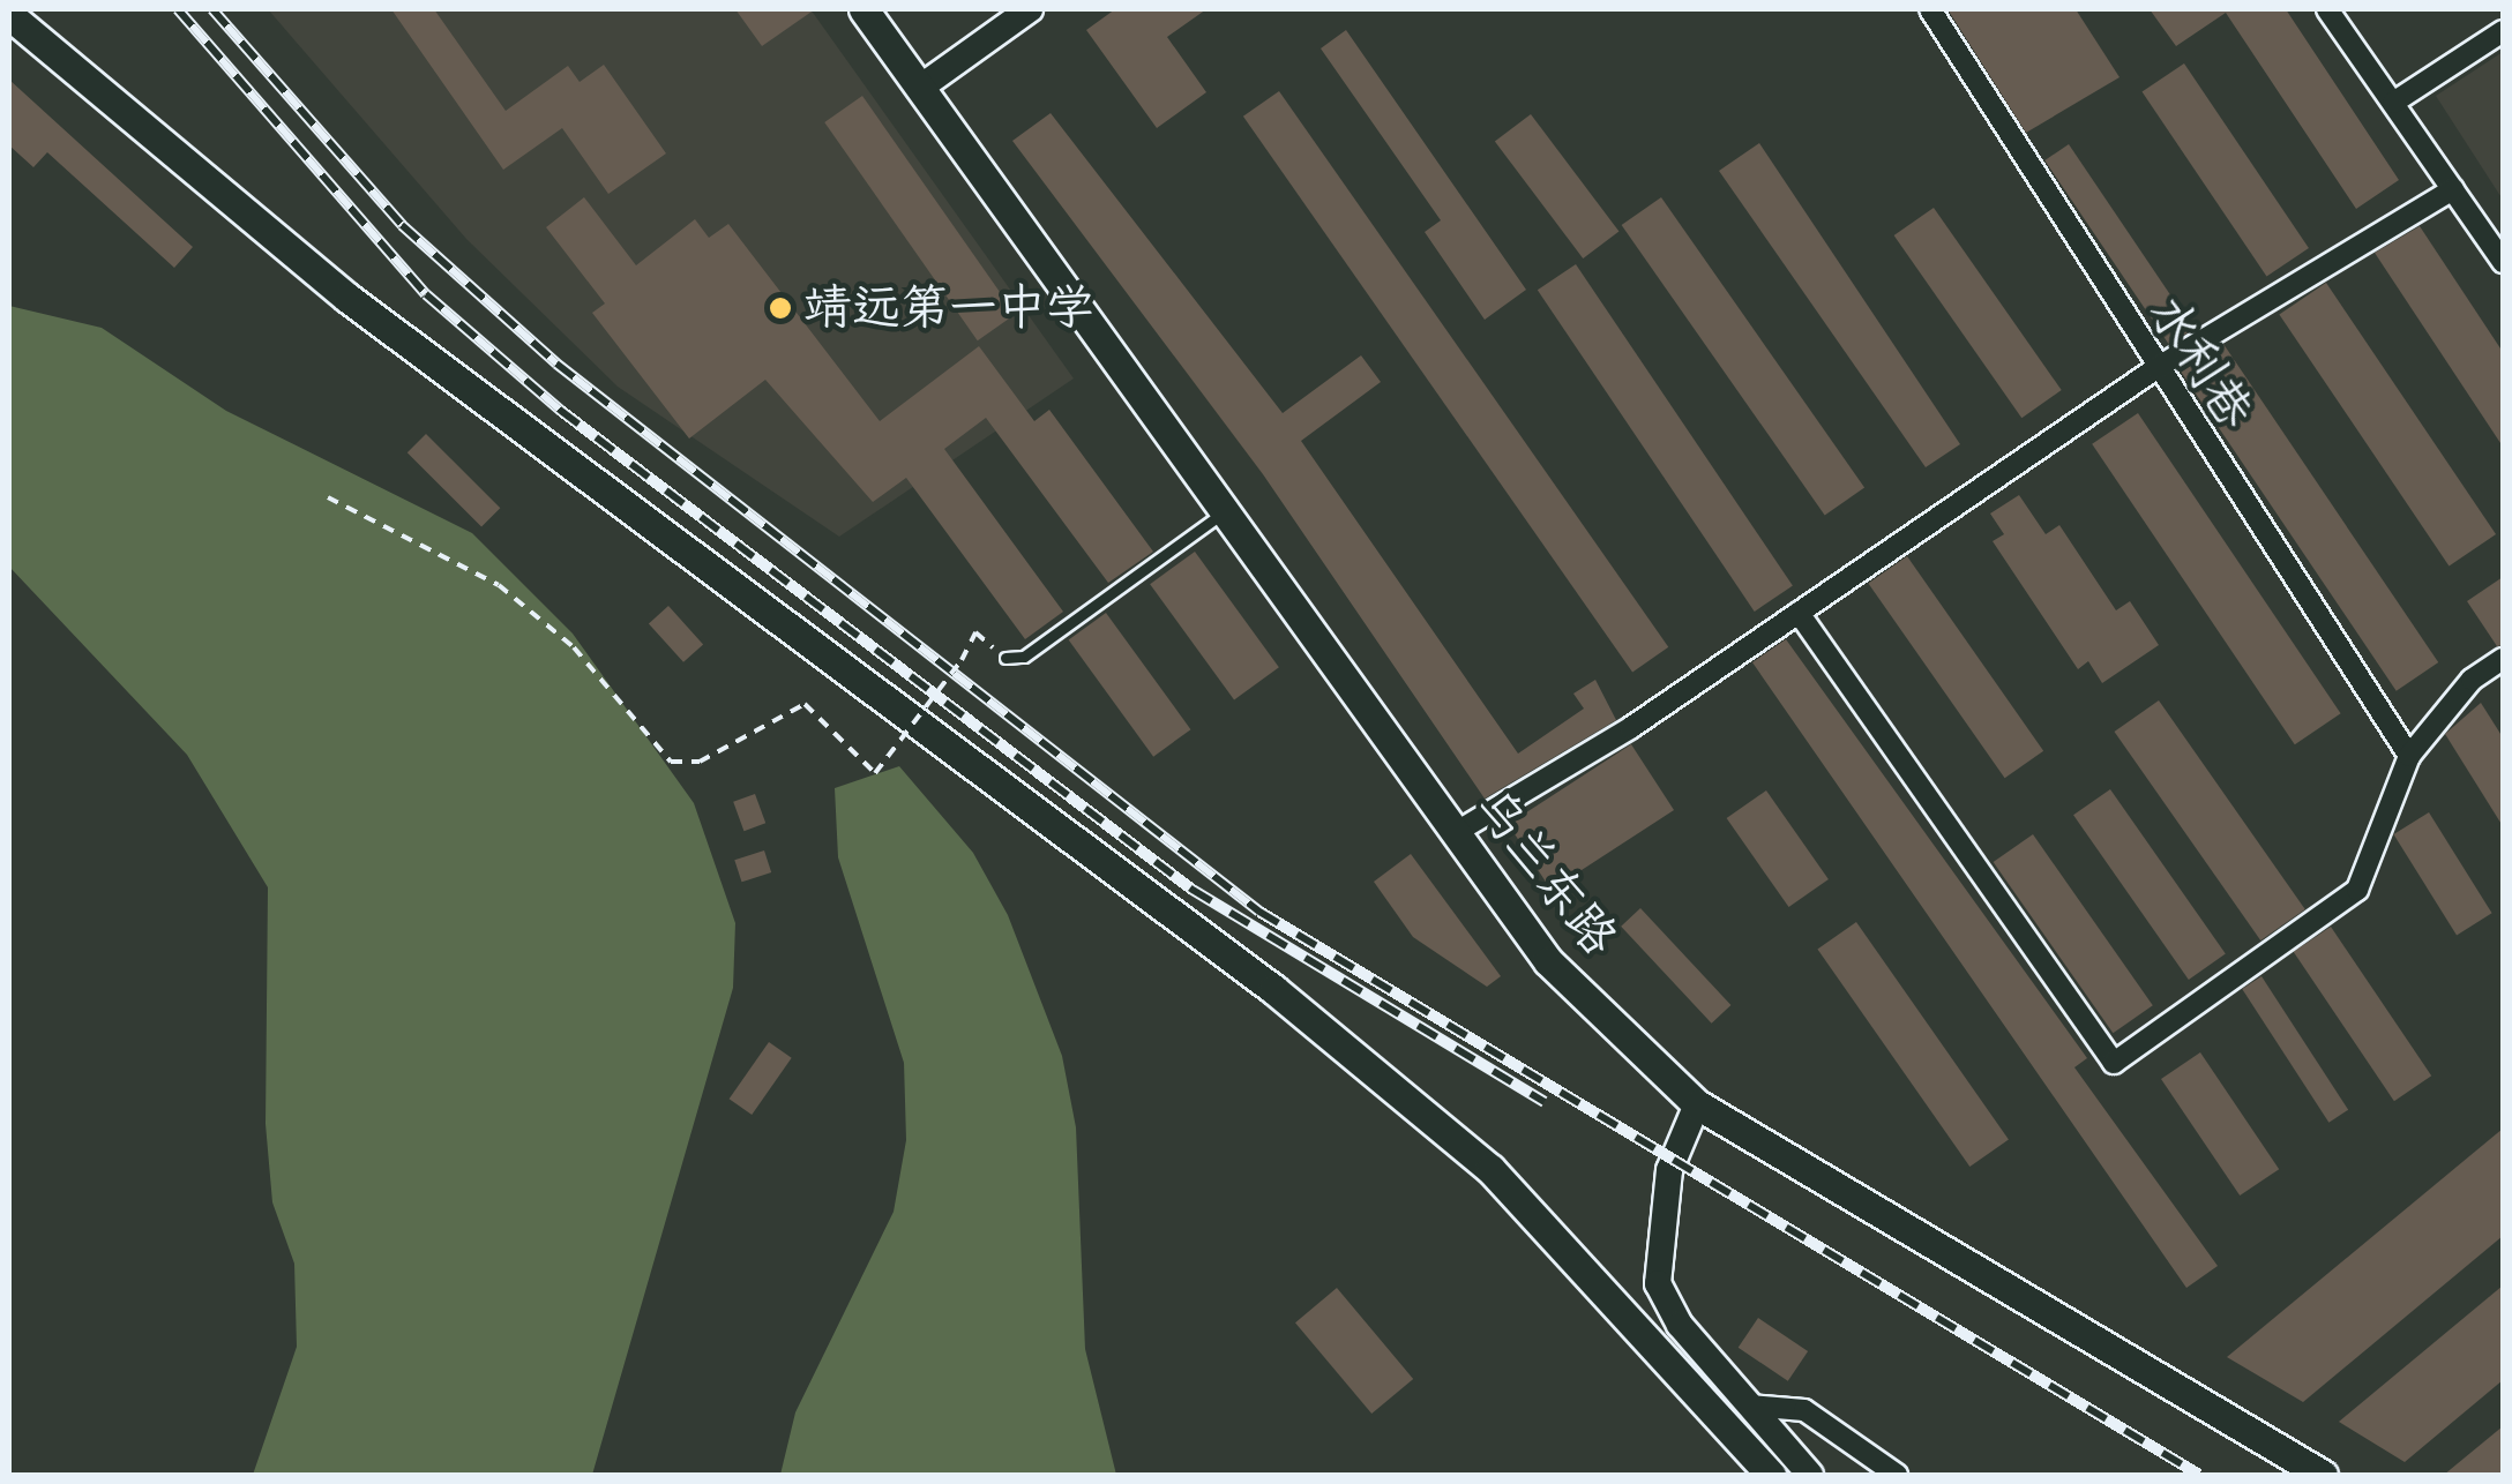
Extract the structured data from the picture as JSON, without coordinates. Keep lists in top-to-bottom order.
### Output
{
  "streets": {
    "main road": ["乌兰东路"],
    "street": ["水利巷"]
  },
  "places": ["靖远第一中学"]
}
